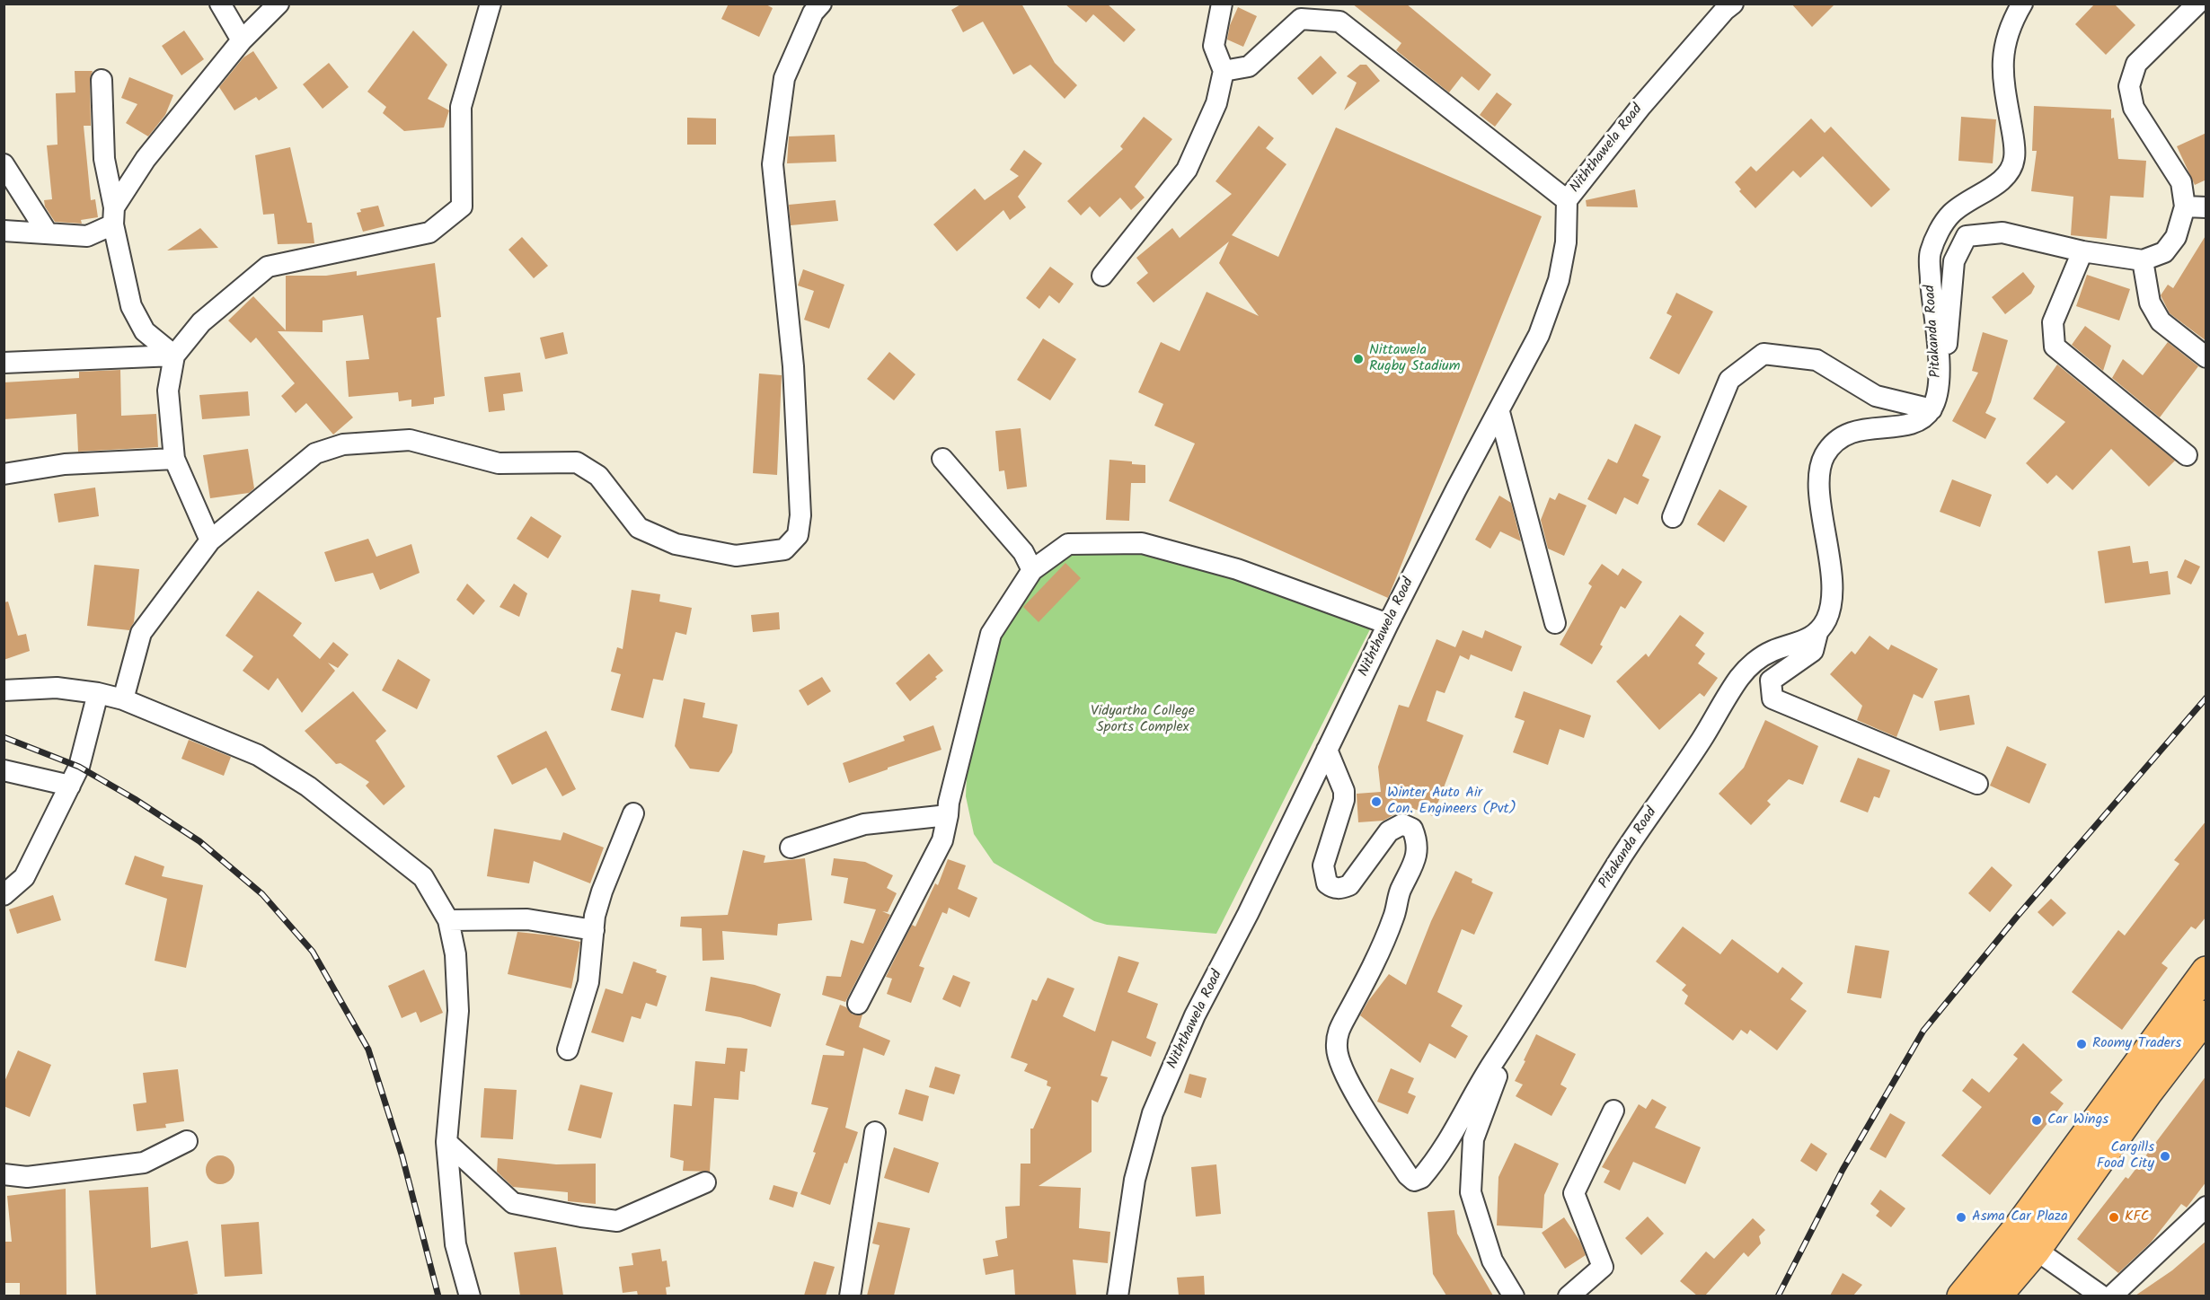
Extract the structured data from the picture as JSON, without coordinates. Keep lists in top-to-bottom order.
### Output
{
  "streets": {
    "street": ["Niththawela Road", "Pitakanda Road"]
  },
  "crossings": [
    ["Niththawela Road", "Pitakanda Road"]
  ],
  "parks": ["Vidyartha College Sports Complex"],
  "places": [
    "Nittawela Rugby Stadium",
    "Winter Auto Air Con. Engineers (Pvt)",
    "Roomy Traders",
    "Car Wings",
    "Cargills Food City",
    "Asma Car Plaza",
    "KFC"
  ]
}
